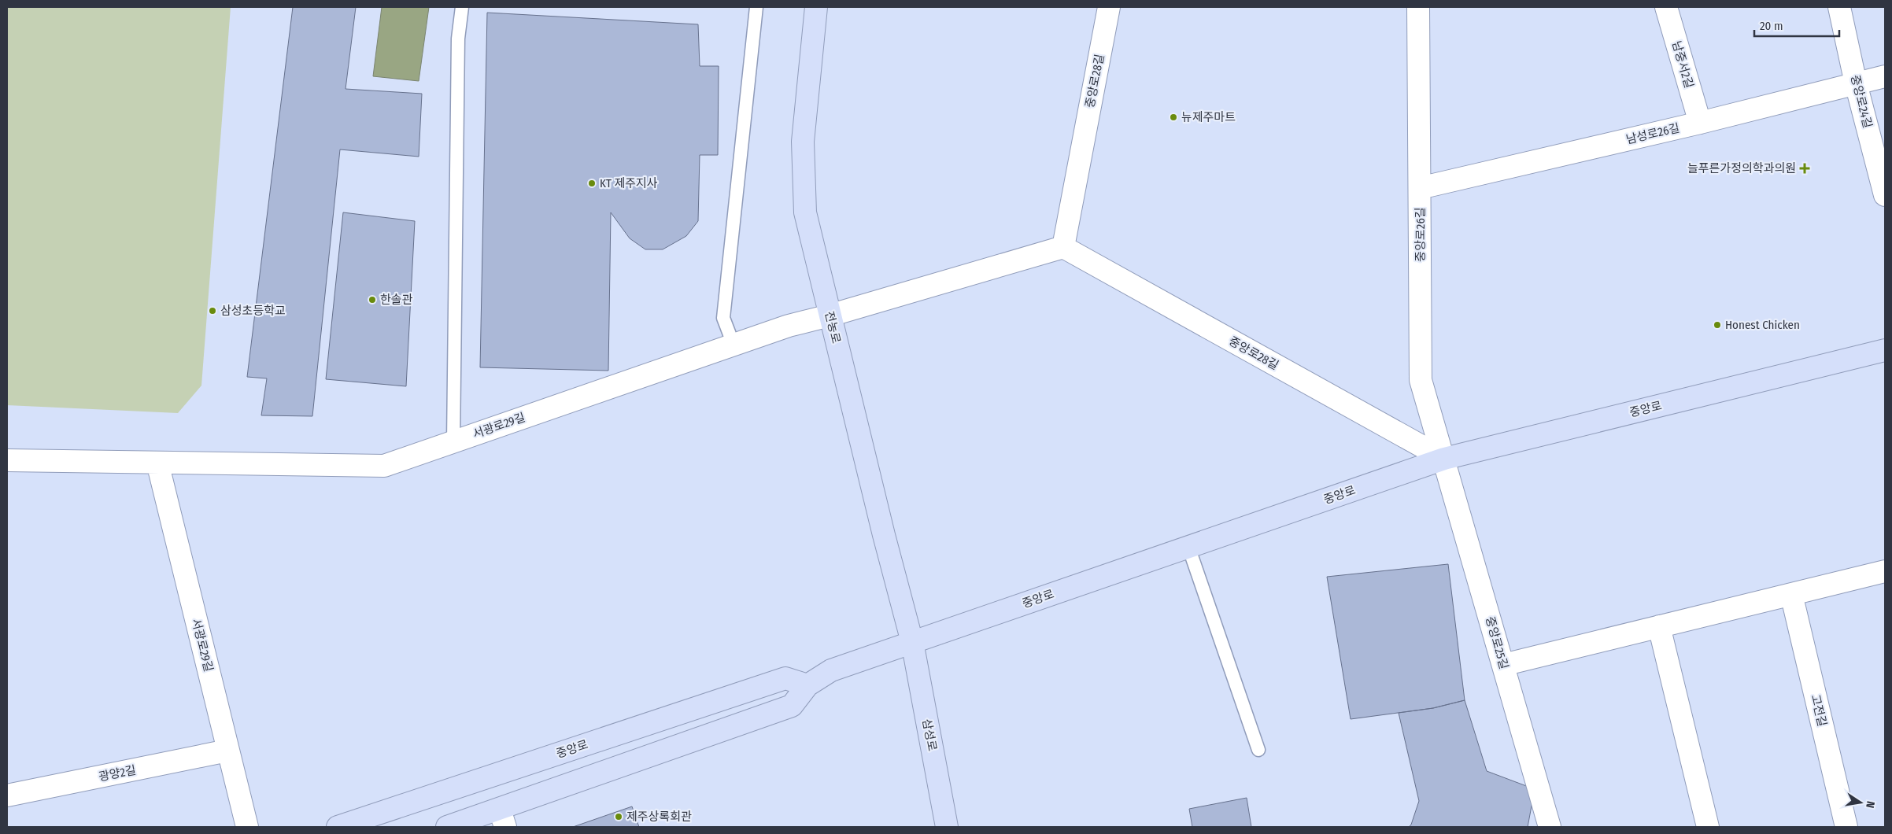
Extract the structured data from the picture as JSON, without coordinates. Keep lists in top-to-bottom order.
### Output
{
  "streets": {
    "main road": ["전농로", "중앙로", "삼성로"],
    "street": [
      "남중서2길",
      "중앙로28길",
      "중앙로24길",
      "남성로26길",
      "중앙로26길",
      "서광로29길",
      "중앙로25길",
      "고전길",
      "광양2길"
    ]
  },
  "crossings": [
    ["남중서2길", "남성로26길"],
    ["중앙로28길", "중앙로26길"],
    ["중앙로28길", "중앙로"],
    ["중앙로28길", "중앙로25길"],
    ["중앙로24길", "남성로26길"],
    ["남성로26길", "중앙로26길"],
    ["중앙로26길", "중앙로"],
    ["중앙로26길", "중앙로25길"],
    ["전농로", "중앙로"],
    ["전농로", "서광로29길"],
    ["전농로", "삼성로"],
    ["중앙로", "중앙로25길"],
    ["중앙로", "삼성로"],
    ["서광로29길", "광양2길"]
  ],
  "places": {
    "other": [
      "뉴제주마트",
      "KT 제주지사",
      "한솔관",
      "삼성초등학교",
      "Honest Chicken",
      "제주상록회관"
    ],
    "health": ["늘푸른가정의학과의원"]
  },
  "scale_bar": "20 m",
  "north": "right"
}
